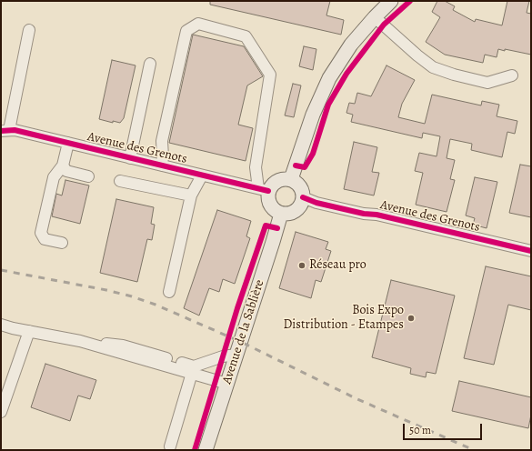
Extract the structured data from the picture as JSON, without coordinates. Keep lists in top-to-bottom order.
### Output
{
  "streets": {
    "main road": ["Avenue de la Sablière"],
    "street": ["Avenue des Grenots"]
  },
  "crossings": [
    ["Avenue des Grenots", "Avenue de la Sablière"]
  ],
  "places": ["Réseau pro", "Bois Expo Distribution - Etampes"],
  "scale_bar": "50 m"
}
